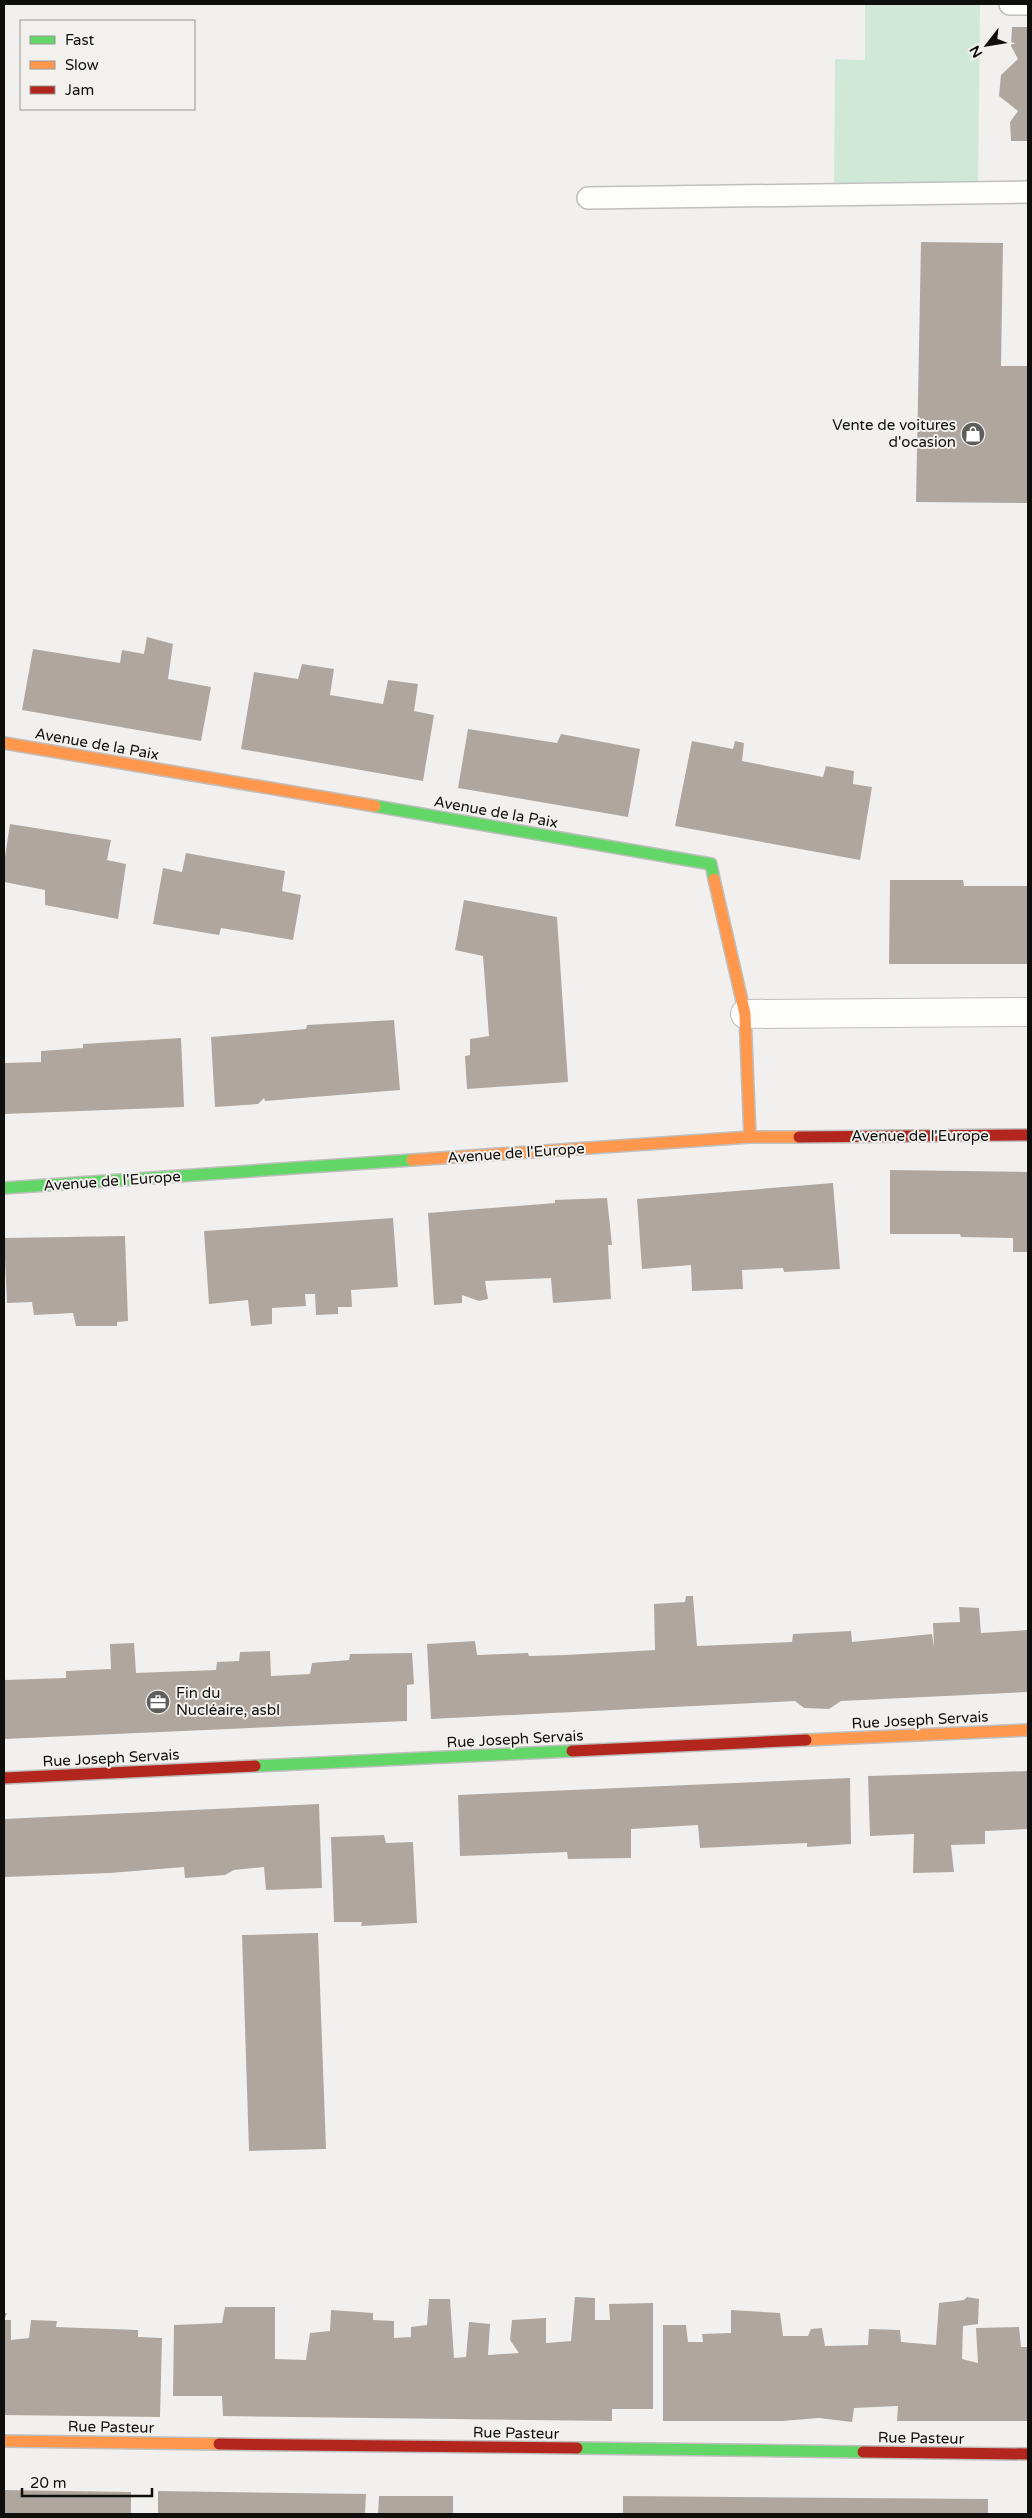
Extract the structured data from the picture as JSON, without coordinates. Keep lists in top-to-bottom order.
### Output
{
  "streets": {
    "street": [
      "Avenue de la Paix",
      "Avenue de l'Europe",
      "Rue Joseph Servais",
      "Rue Pasteur"
    ]
  },
  "crossings": [
    ["Avenue de la Paix", "Avenue de l'Europe"]
  ],
  "places": {
    "shop": ["Vente de voitures d'ocasion"],
    "office": ["Fin du Nucléaire, asbl"]
  },
  "legend": ["Fast", "Slow", "Jam"],
  "scale_bar": "20 m",
  "north": "bottom left"
}
